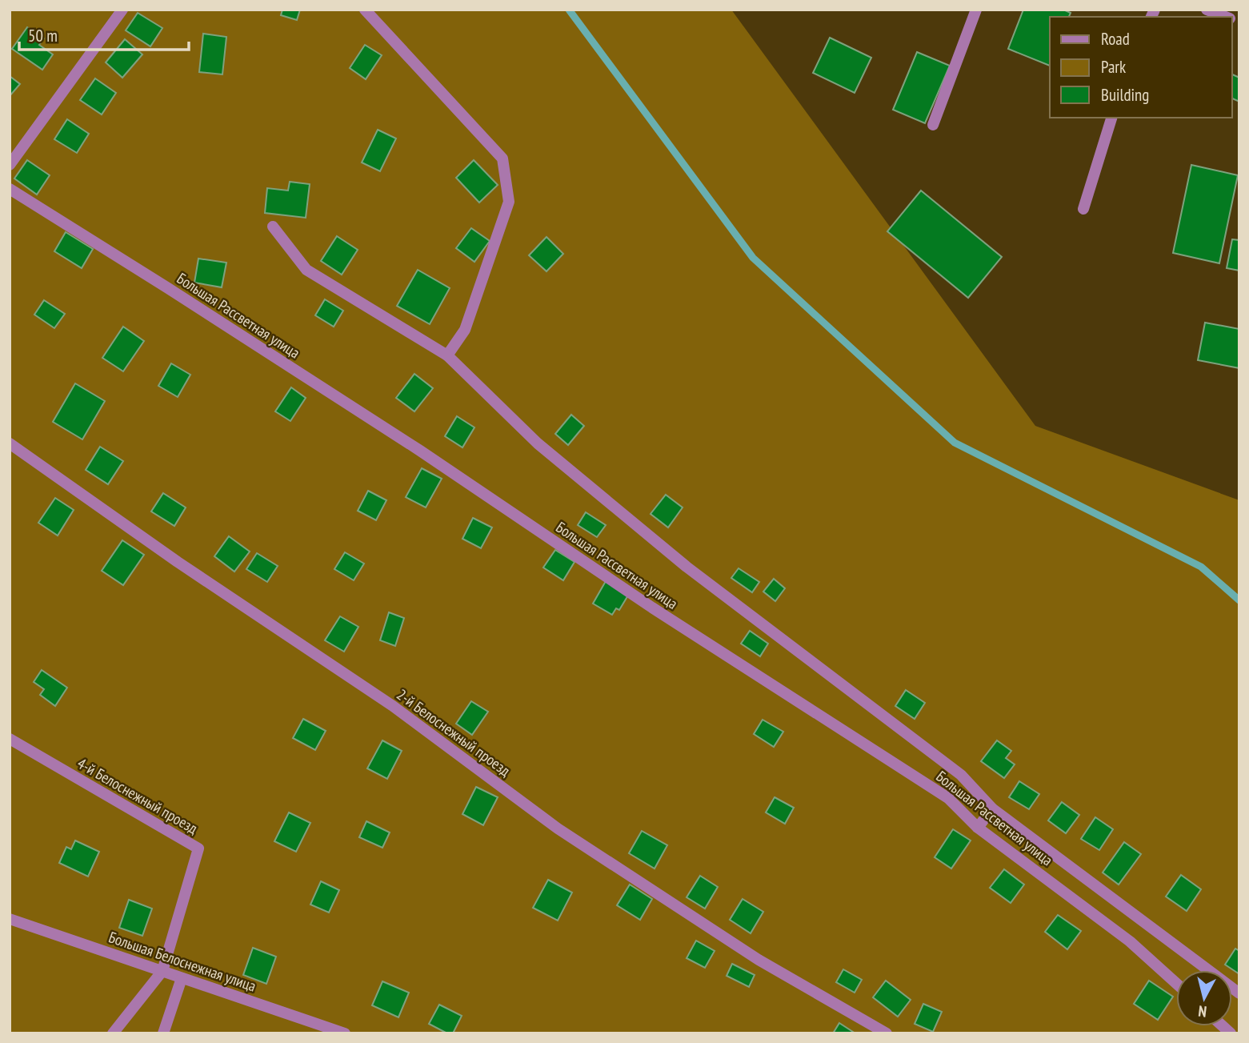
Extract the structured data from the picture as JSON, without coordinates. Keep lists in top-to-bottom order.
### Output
{
  "streets": {
    "street": [
      "Большая Рассветная улица",
      "2-й Белоснежный проезд",
      "4-й Белоснежный проезд",
      "Большая Белоснежная улица"
    ]
  },
  "crossings": [
    ["4-й Белоснежный проезд", "Большая Белоснежная улица"]
  ],
  "legend": ["Road", "Park", "Building"],
  "scale_bar": "50 m",
  "north": "bottom"
}
